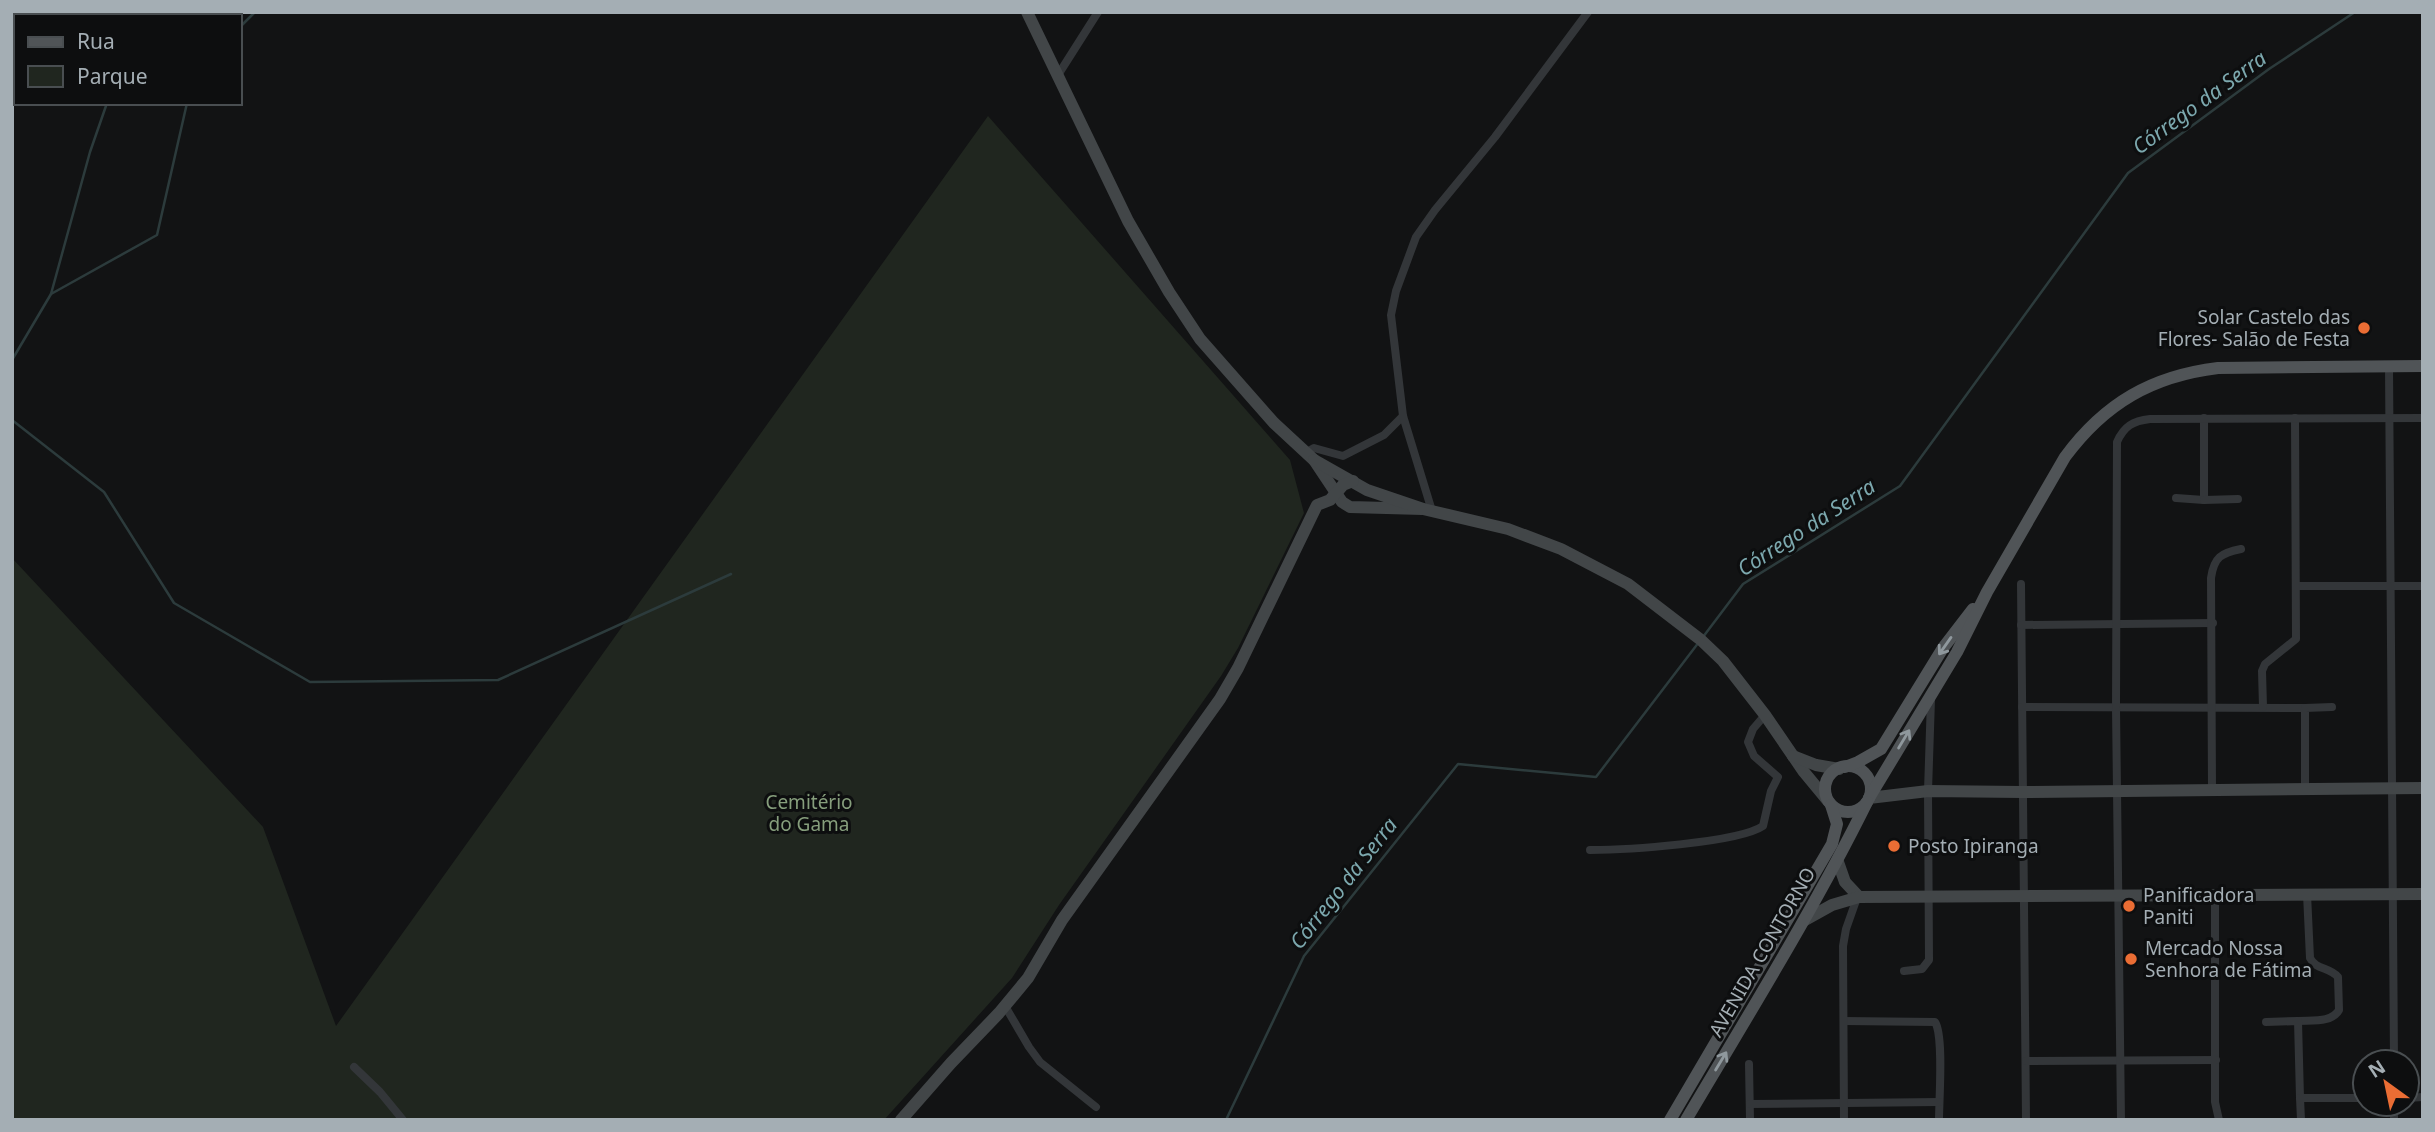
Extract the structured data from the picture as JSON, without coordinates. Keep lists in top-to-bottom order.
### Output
{
  "streets": {
    "main road": ["AVENIDA CONTORNO"]
  },
  "water": ["Córrego da Serra"],
  "parks": ["Cemitério do Gama"],
  "places": [
    "Solar Castelo das Flores- Salão de Festa",
    "Posto Ipiranga",
    "Panificadora Paniti",
    "Mercado Nossa Senhora de Fátima"
  ],
  "legend": ["Rua", "Parque"],
  "north": "top left"
}
